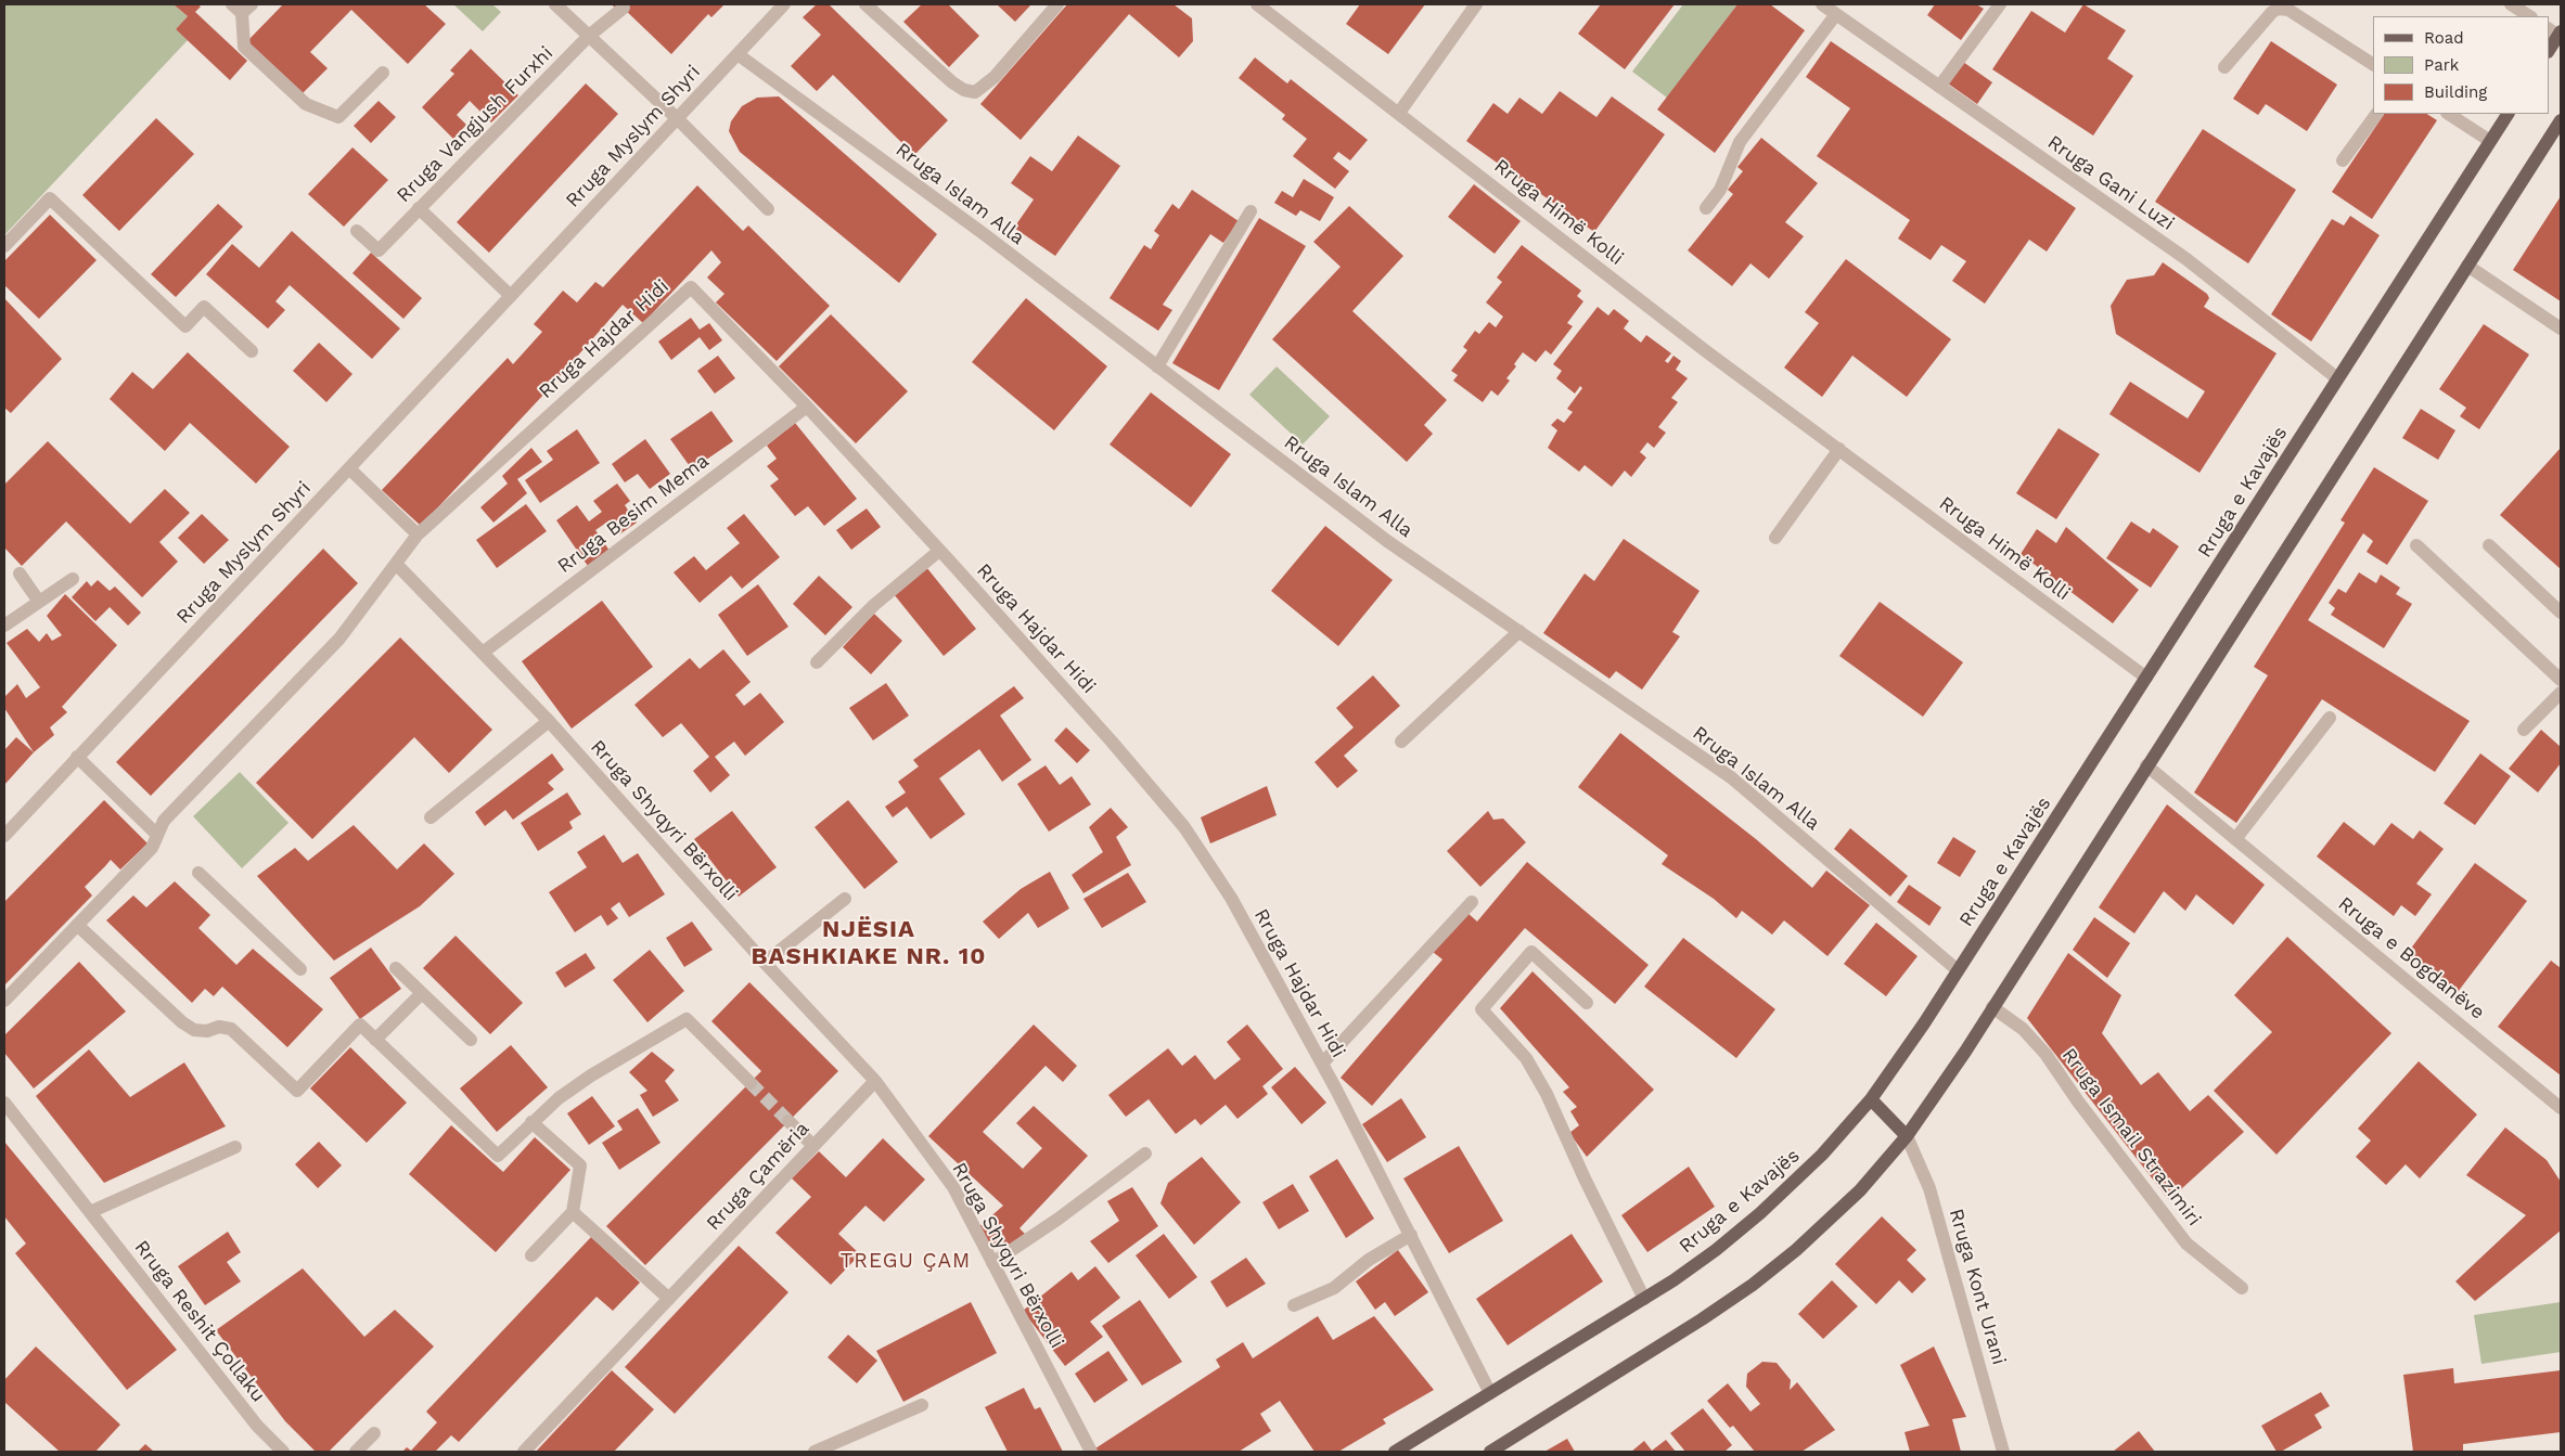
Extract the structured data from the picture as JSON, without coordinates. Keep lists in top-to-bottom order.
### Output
{
  "streets": {
    "main road": ["Rruga e Kavajës"],
    "street": [
      "Rruga Vangjush Furxhi",
      "Rruga Myslym Shyri",
      "Rruga Gani Luzi",
      "Rruga Islam Alla",
      "Rruga Himë Kolli",
      "Rruga Hajdar Hidi",
      "Rruga Besim Mema",
      "Rruga Shyqyri Bërxolli",
      "Rruga e Bogdanëve",
      "Rruga Ismail Strazimiri",
      "Rruga Çamëria",
      "Rruga Kont Urani",
      "Rruga Reshit Çollaku"
    ]
  },
  "crossings": [
    ["Rruga Myslym Shyri", "Rruga Islam Alla"],
    ["Rruga Gani Luzi", "Rruga e Kavajës"],
    ["Rruga Islam Alla", "Rruga e Kavajës"],
    ["Rruga Himë Kolli", "Rruga e Kavajës"],
    ["Rruga Hajdar Hidi", "Rruga e Kavajës"],
    ["Rruga Hajdar Hidi", "Rruga Besim Mema"],
    ["Rruga Hajdar Hidi", "Rruga Shyqyri Bërxolli"],
    ["Rruga Besim Mema", "Rruga Shyqyri Bërxolli"],
    ["Rruga Shyqyri Bërxolli", "Rruga Çamëria"]
  ],
  "districts": ["NJËSIA BASHKIAKE NR. 10", "TREGU ÇAM"],
  "legend": ["Road", "Park", "Building"]
}
